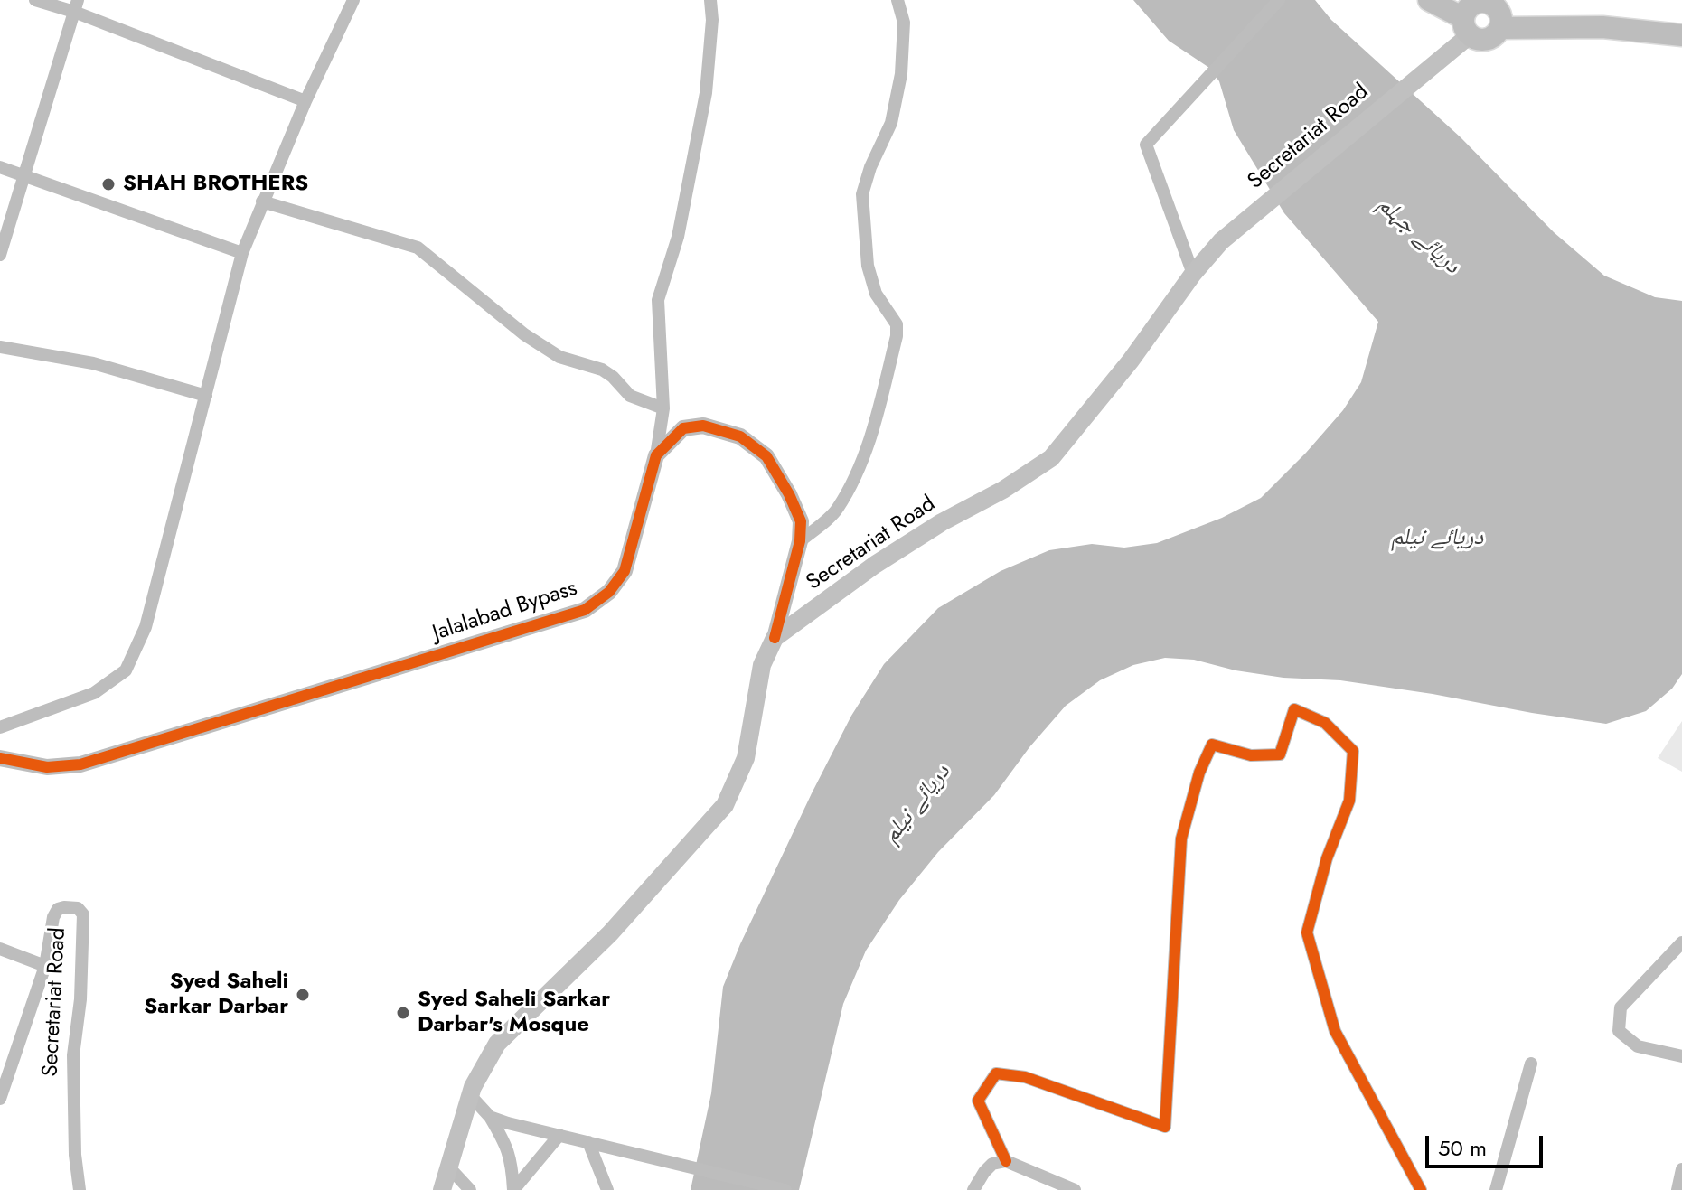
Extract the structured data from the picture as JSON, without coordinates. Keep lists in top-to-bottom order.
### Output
{
  "streets": {
    "main road": ["Secretariat Road"],
    "street": ["Jalalabad Bypass"]
  },
  "crossings": [
    ["Secretariat Road", "Jalalabad Bypass"]
  ],
  "water": ["دریائے جہلم", "دریائے نیلم"],
  "places": ["SHAH BROTHERS", "Syed Saheli Sarkar Darbar", "Syed Saheli Sarkar Darbar's Mosque"],
  "scale_bar": "50 m"
}
